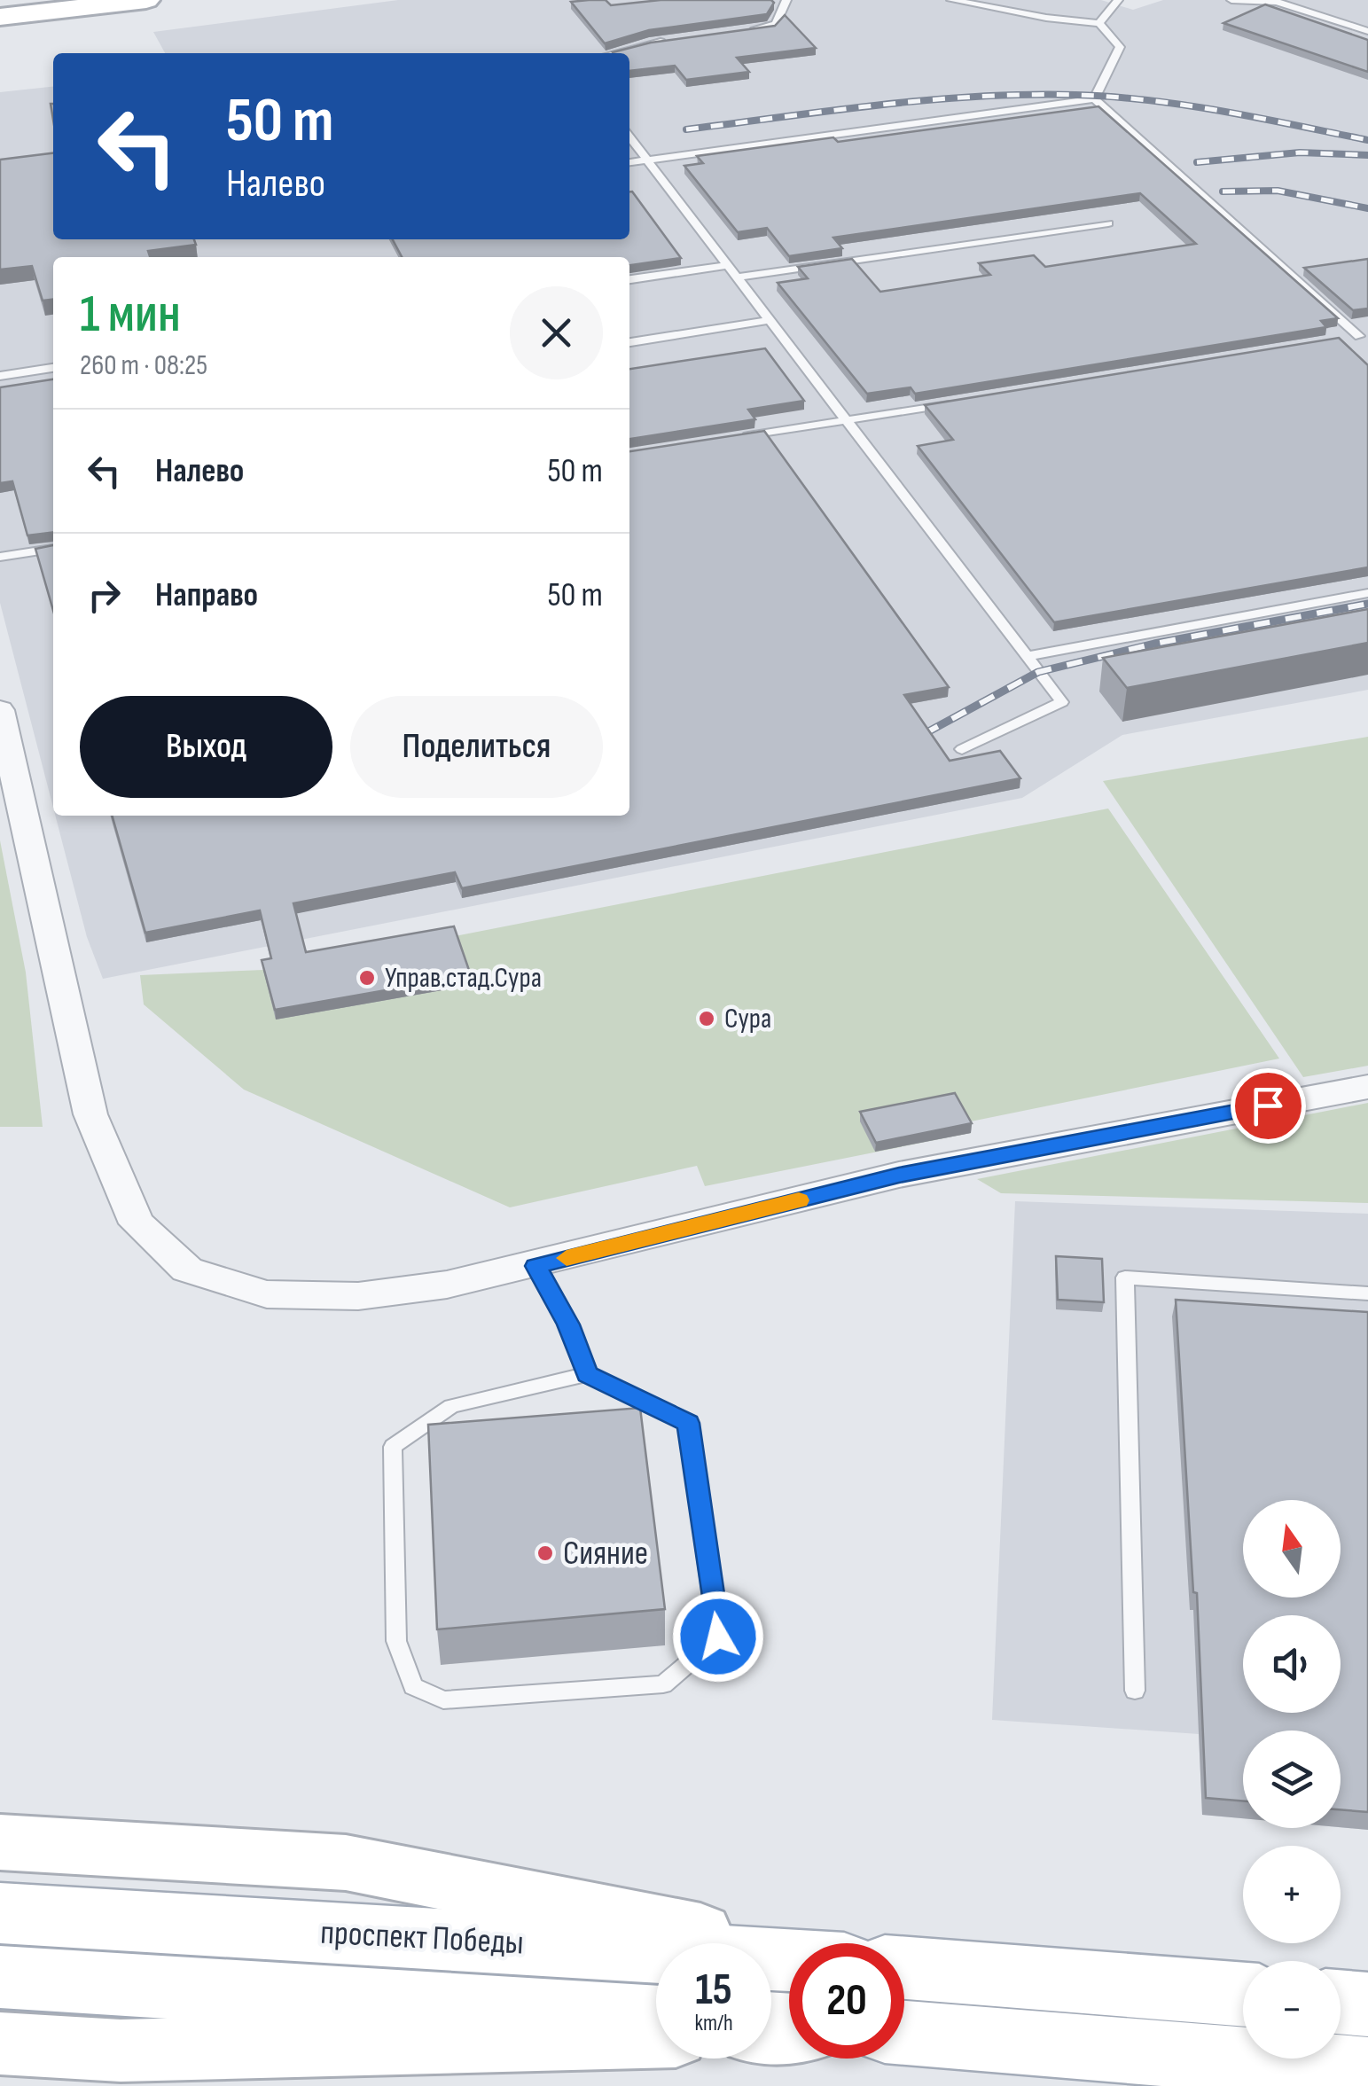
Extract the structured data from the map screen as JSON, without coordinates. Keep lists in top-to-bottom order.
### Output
{
  "streets": {
    "main road": ["проспект Победы"]
  },
  "places": ["Управ.стад.Сура", "Сура", "Сияние"],
  "north": "top",
  "page": {
    "turn": ["50 m", "Налево"],
    "heading": ["1 мин", "260 m · 08:25"],
    "list": [
      {
        "name": "Налево",
        "value": "50 m"
      },
      {
        "name": "Направо",
        "value": "50 m"
      }
    ],
    "buttons": ["Выход", "Поделиться"],
    "map_buttons": ["+", "−"],
    "speed": "15 km/h",
    "limit": "20"
  }
}
